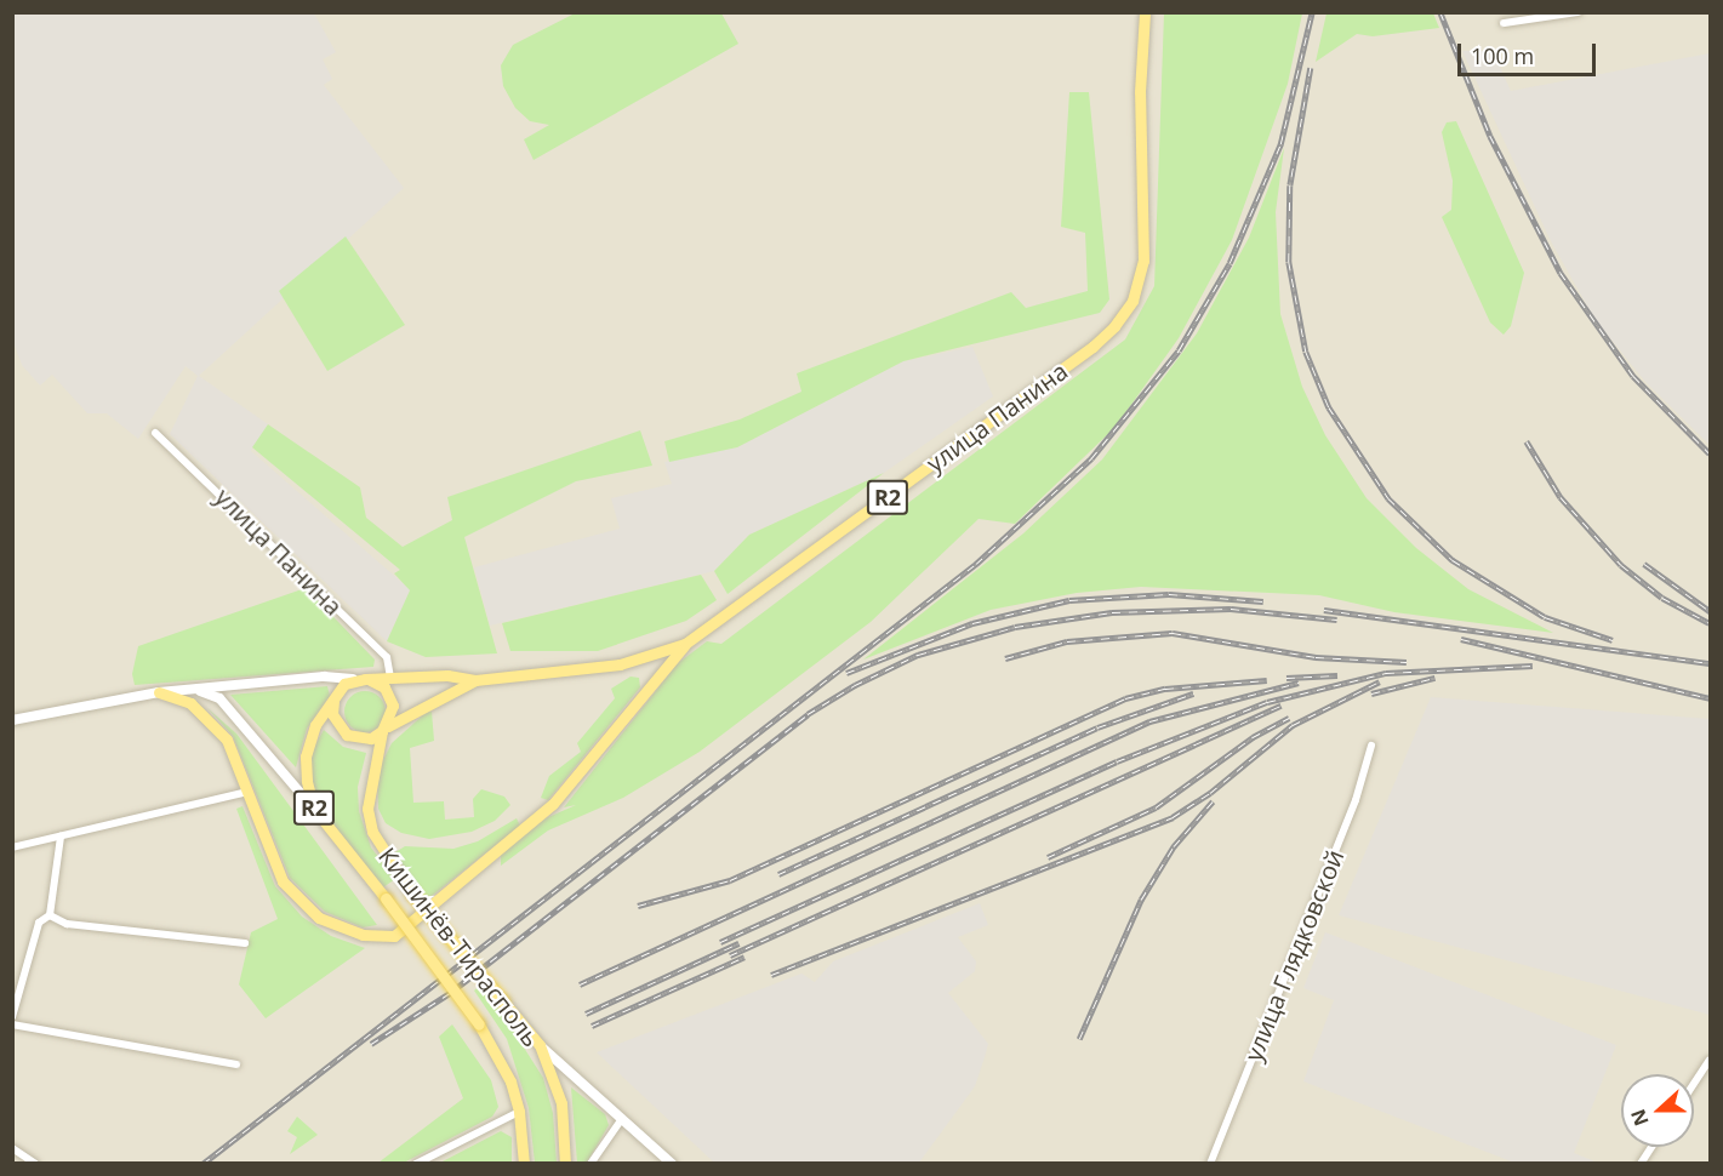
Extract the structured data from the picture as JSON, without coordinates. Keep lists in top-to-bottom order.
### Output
{
  "streets": {
    "main road": ["улица Панина", "R2", "Кишинёв-Тирасполь"],
    "street": ["улица Глядковской"]
  },
  "crossings": [
    ["улица Панина", "R2"],
    ["R2", "Кишинёв-Тирасполь"]
  ],
  "scale_bar": "100 m",
  "north": "left"
}
